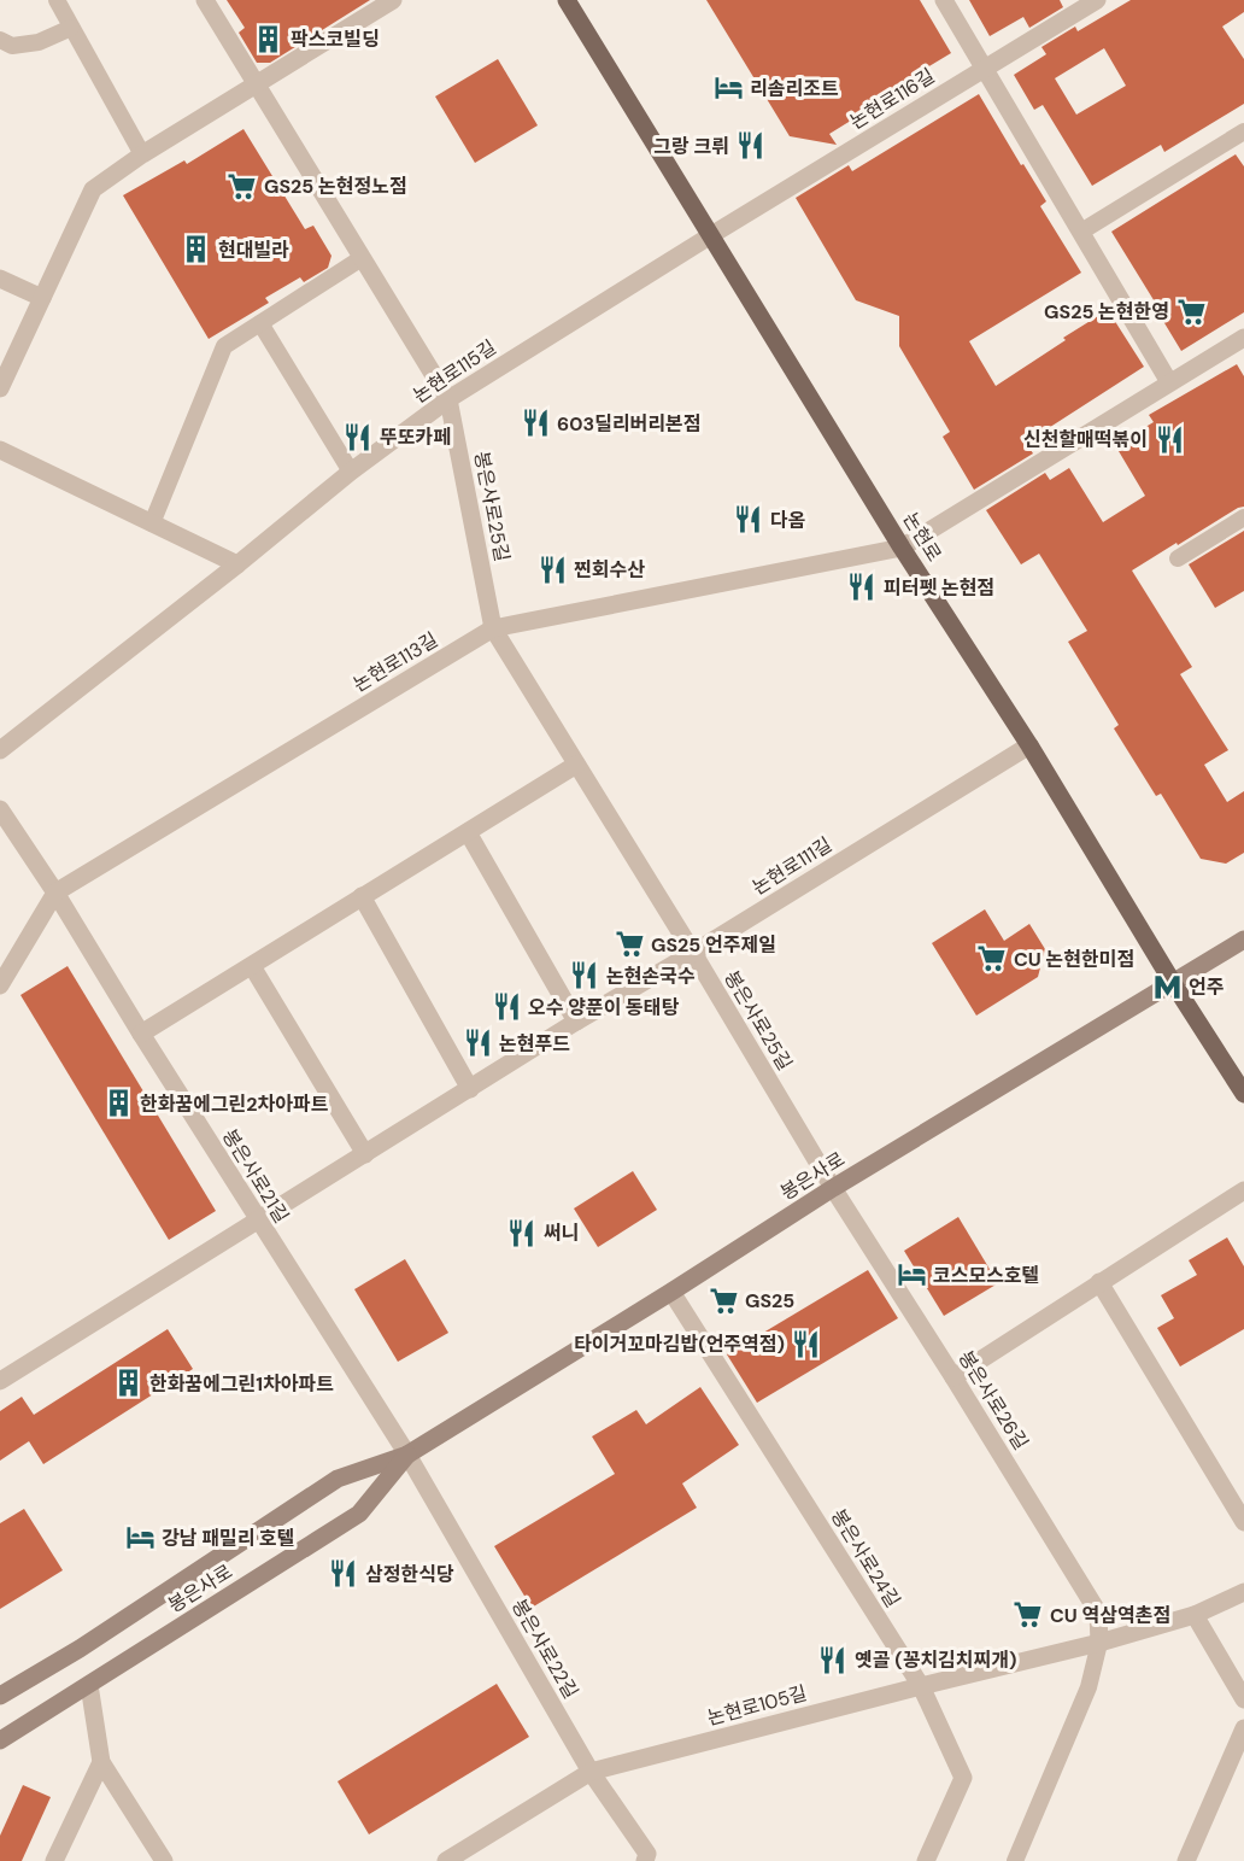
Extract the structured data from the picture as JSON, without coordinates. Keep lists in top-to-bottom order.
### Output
{
  "streets": {
    "main road": ["논현로", "봉은사로"],
    "street": [
      "논현로116길",
      "논현로115길",
      "봉은사로25길",
      "논현로113길",
      "논현로111길",
      "봉은사로21길",
      "봉은사로26길",
      "봉은사로24길",
      "봉은사로22길",
      "논현로105길"
    ]
  },
  "crossings": [
    ["논현로116길", "논현로115길"],
    ["논현로116길", "논현로"],
    ["논현로115길", "봉은사로25길"],
    ["논현로115길", "논현로"],
    ["봉은사로25길", "논현로113길"],
    ["봉은사로25길", "논현로111길"],
    ["봉은사로25길", "봉은사로"],
    ["봉은사로25길", "봉은사로26길"],
    ["논현로", "논현로113길"],
    ["논현로", "논현로111길"],
    ["논현로", "봉은사로"],
    ["논현로113길", "봉은사로21길"],
    ["논현로111길", "봉은사로21길"],
    ["봉은사로21길", "봉은사로"],
    ["봉은사로21길", "봉은사로22길"],
    ["봉은사로", "봉은사로26길"],
    ["봉은사로", "봉은사로24길"],
    ["봉은사로", "봉은사로22길"],
    ["봉은사로26길", "논현로105길"],
    ["봉은사로24길", "논현로105길"],
    ["봉은사로22길", "논현로105길"]
  ],
  "places": {
    "building": [
      "팍스코빌딩",
      "현대빌라",
      "한화꿈에그린2차아파트",
      "한화꿈에그린1차아파트"
    ],
    "hotel": ["리솜리조트", "코스모스호텔", "강남 패밀리 호텔"],
    "restaurant": [
      "그랑 크뤼",
      "603딜리버리본점",
      "뚜또카페",
      "신천할매떡볶이",
      "다옴",
      "찐회수산",
      "피터펫 논현점",
      "논현손국수",
      "오수 양푼이 동태탕",
      "논현푸드",
      "써니",
      "타이거꼬마김밥(언주역점)",
      "삼정한식당",
      "옛골 (꽁치김치찌개)"
    ],
    "supermarket": [
      "GS25 논현정노점",
      "GS25 논현한영",
      "GS25 언주제일",
      "CU 논현한미점",
      "GS25",
      "CU 역삼역촌점"
    ],
    "metro station": ["언주"]
  }
}
